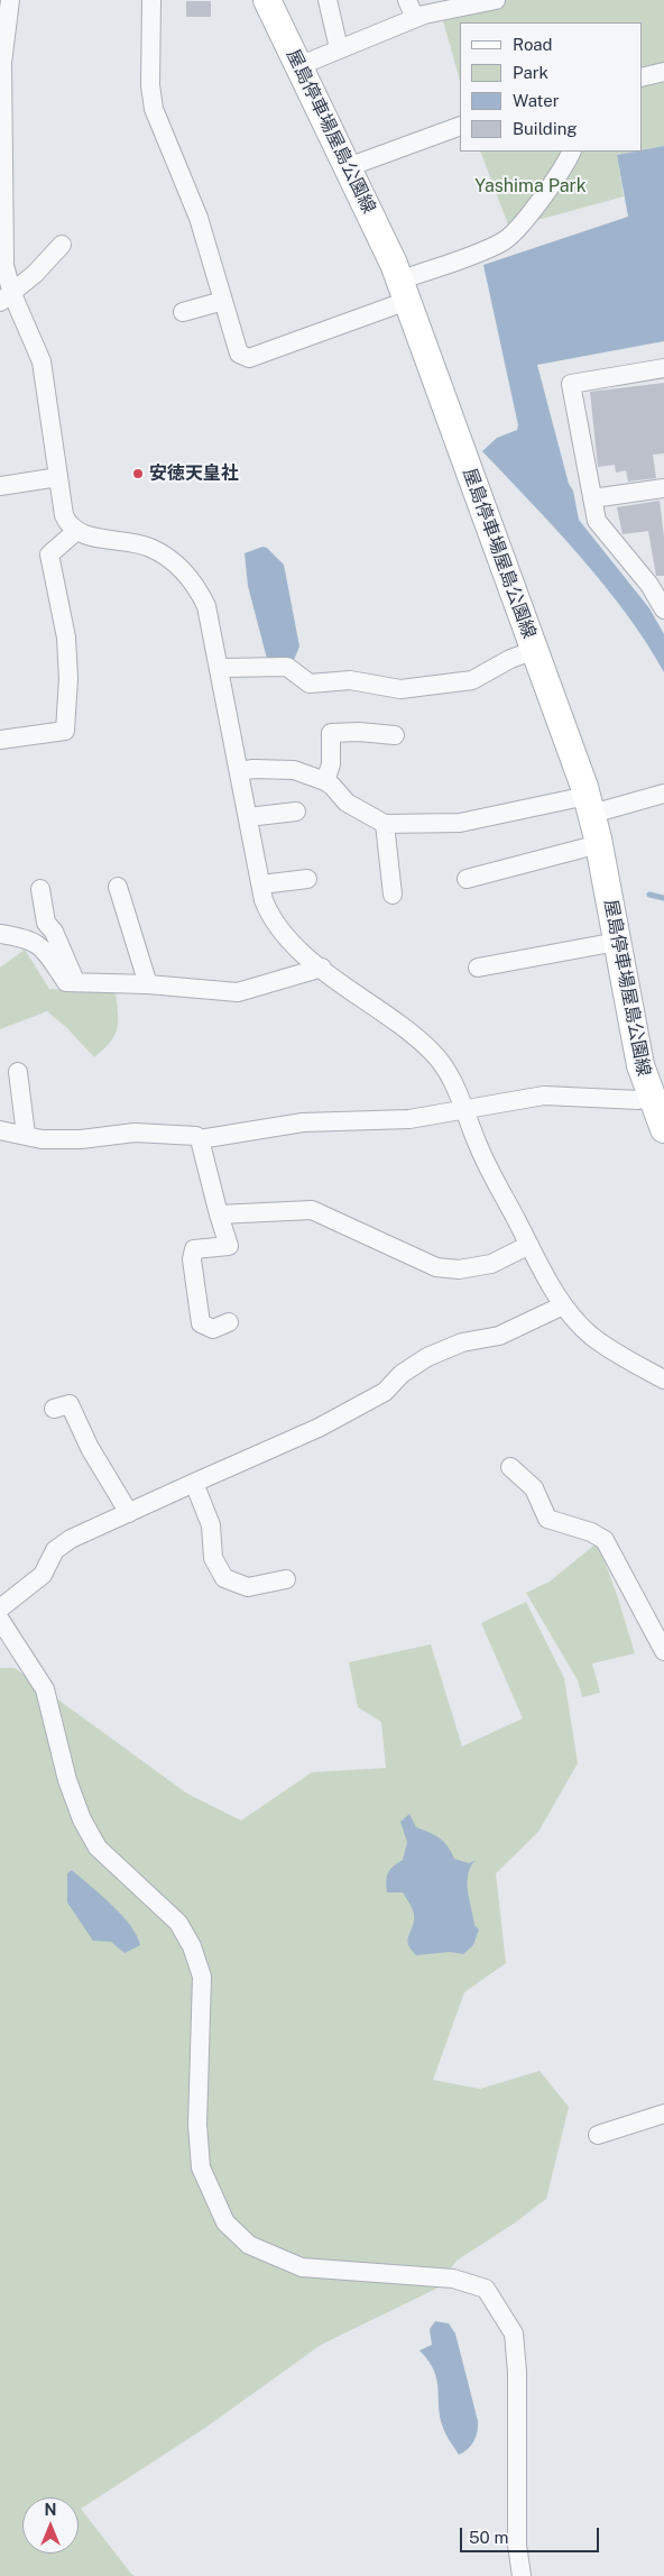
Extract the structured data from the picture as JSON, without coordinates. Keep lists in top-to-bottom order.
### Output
{
  "streets": {
    "main road": ["屋島停車場屋島公園線"]
  },
  "parks": ["Yashima Park"],
  "places": ["安徳天皇社"],
  "legend": [
    "Road",
    "Park",
    "Water",
    "Building"
  ],
  "scale_bar": "50 m",
  "north": "top"
}
